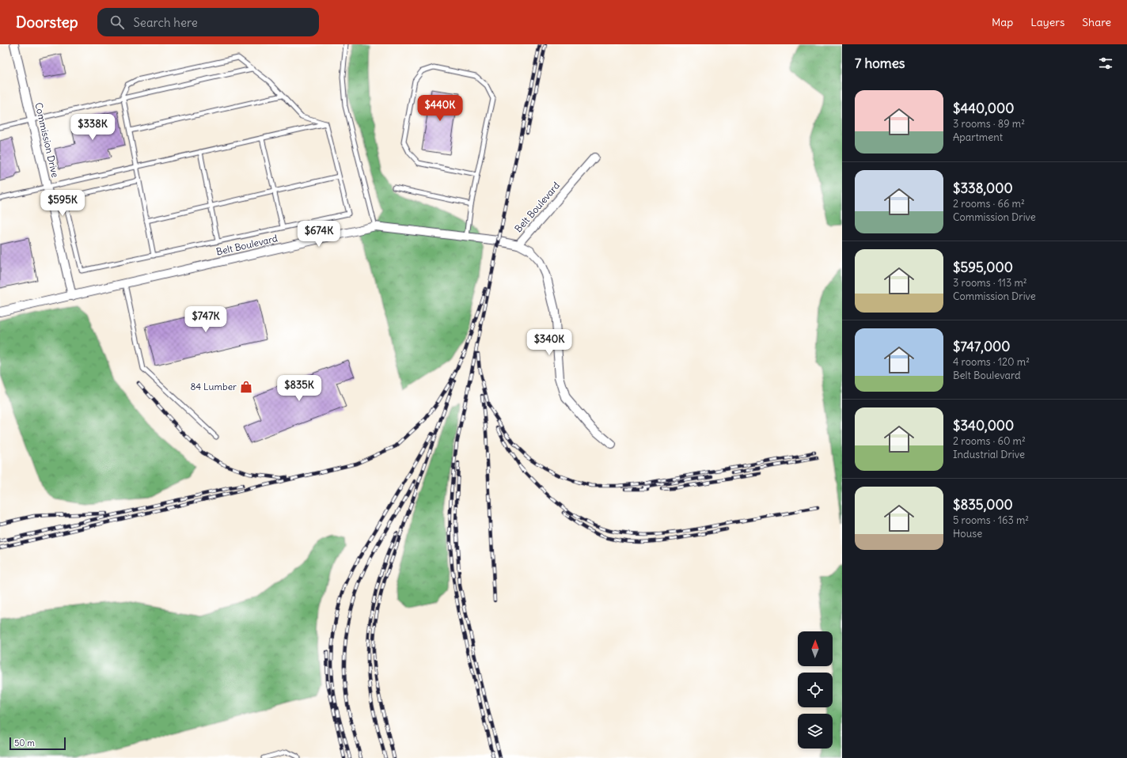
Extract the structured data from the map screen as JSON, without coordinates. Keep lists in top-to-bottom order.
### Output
{
  "streets": {
    "street": ["Commission Drive", "Belt Boulevard"]
  },
  "crossings": [
    ["Commission Drive", "Belt Boulevard"]
  ],
  "places": {
    "shop": ["84 Lumber"]
  },
  "scale_bar": "50 m",
  "north": "top",
  "page": {
    "header": "Doorstep",
    "search": "Search here",
    "nav": ["Map", "Layers", "Share"],
    "heading": "7 homes",
    "list": [
      {
        "name": "$440,000",
        "note": "3 rooms · 89 m² · Apartment"
      },
      {
        "name": "$338,000",
        "note": "2 rooms · 66 m² · Commission Drive"
      },
      {
        "name": "$595,000",
        "note": "3 rooms · 113 m² · Commission Drive"
      },
      {
        "name": "$747,000",
        "note": "4 rooms · 120 m² · Belt Boulevard"
      },
      {
        "name": "$340,000",
        "note": "2 rooms · 60 m² · Industrial Drive"
      },
      {
        "name": "$835,000",
        "note": "5 rooms · 163 m² · House"
      }
    ],
    "price": [
      "$440K",
      "$338K",
      "$595K",
      "$674K",
      "$747K",
      "$340K",
      "$835K"
    ],
    "scale": "50 m"
  }
}
